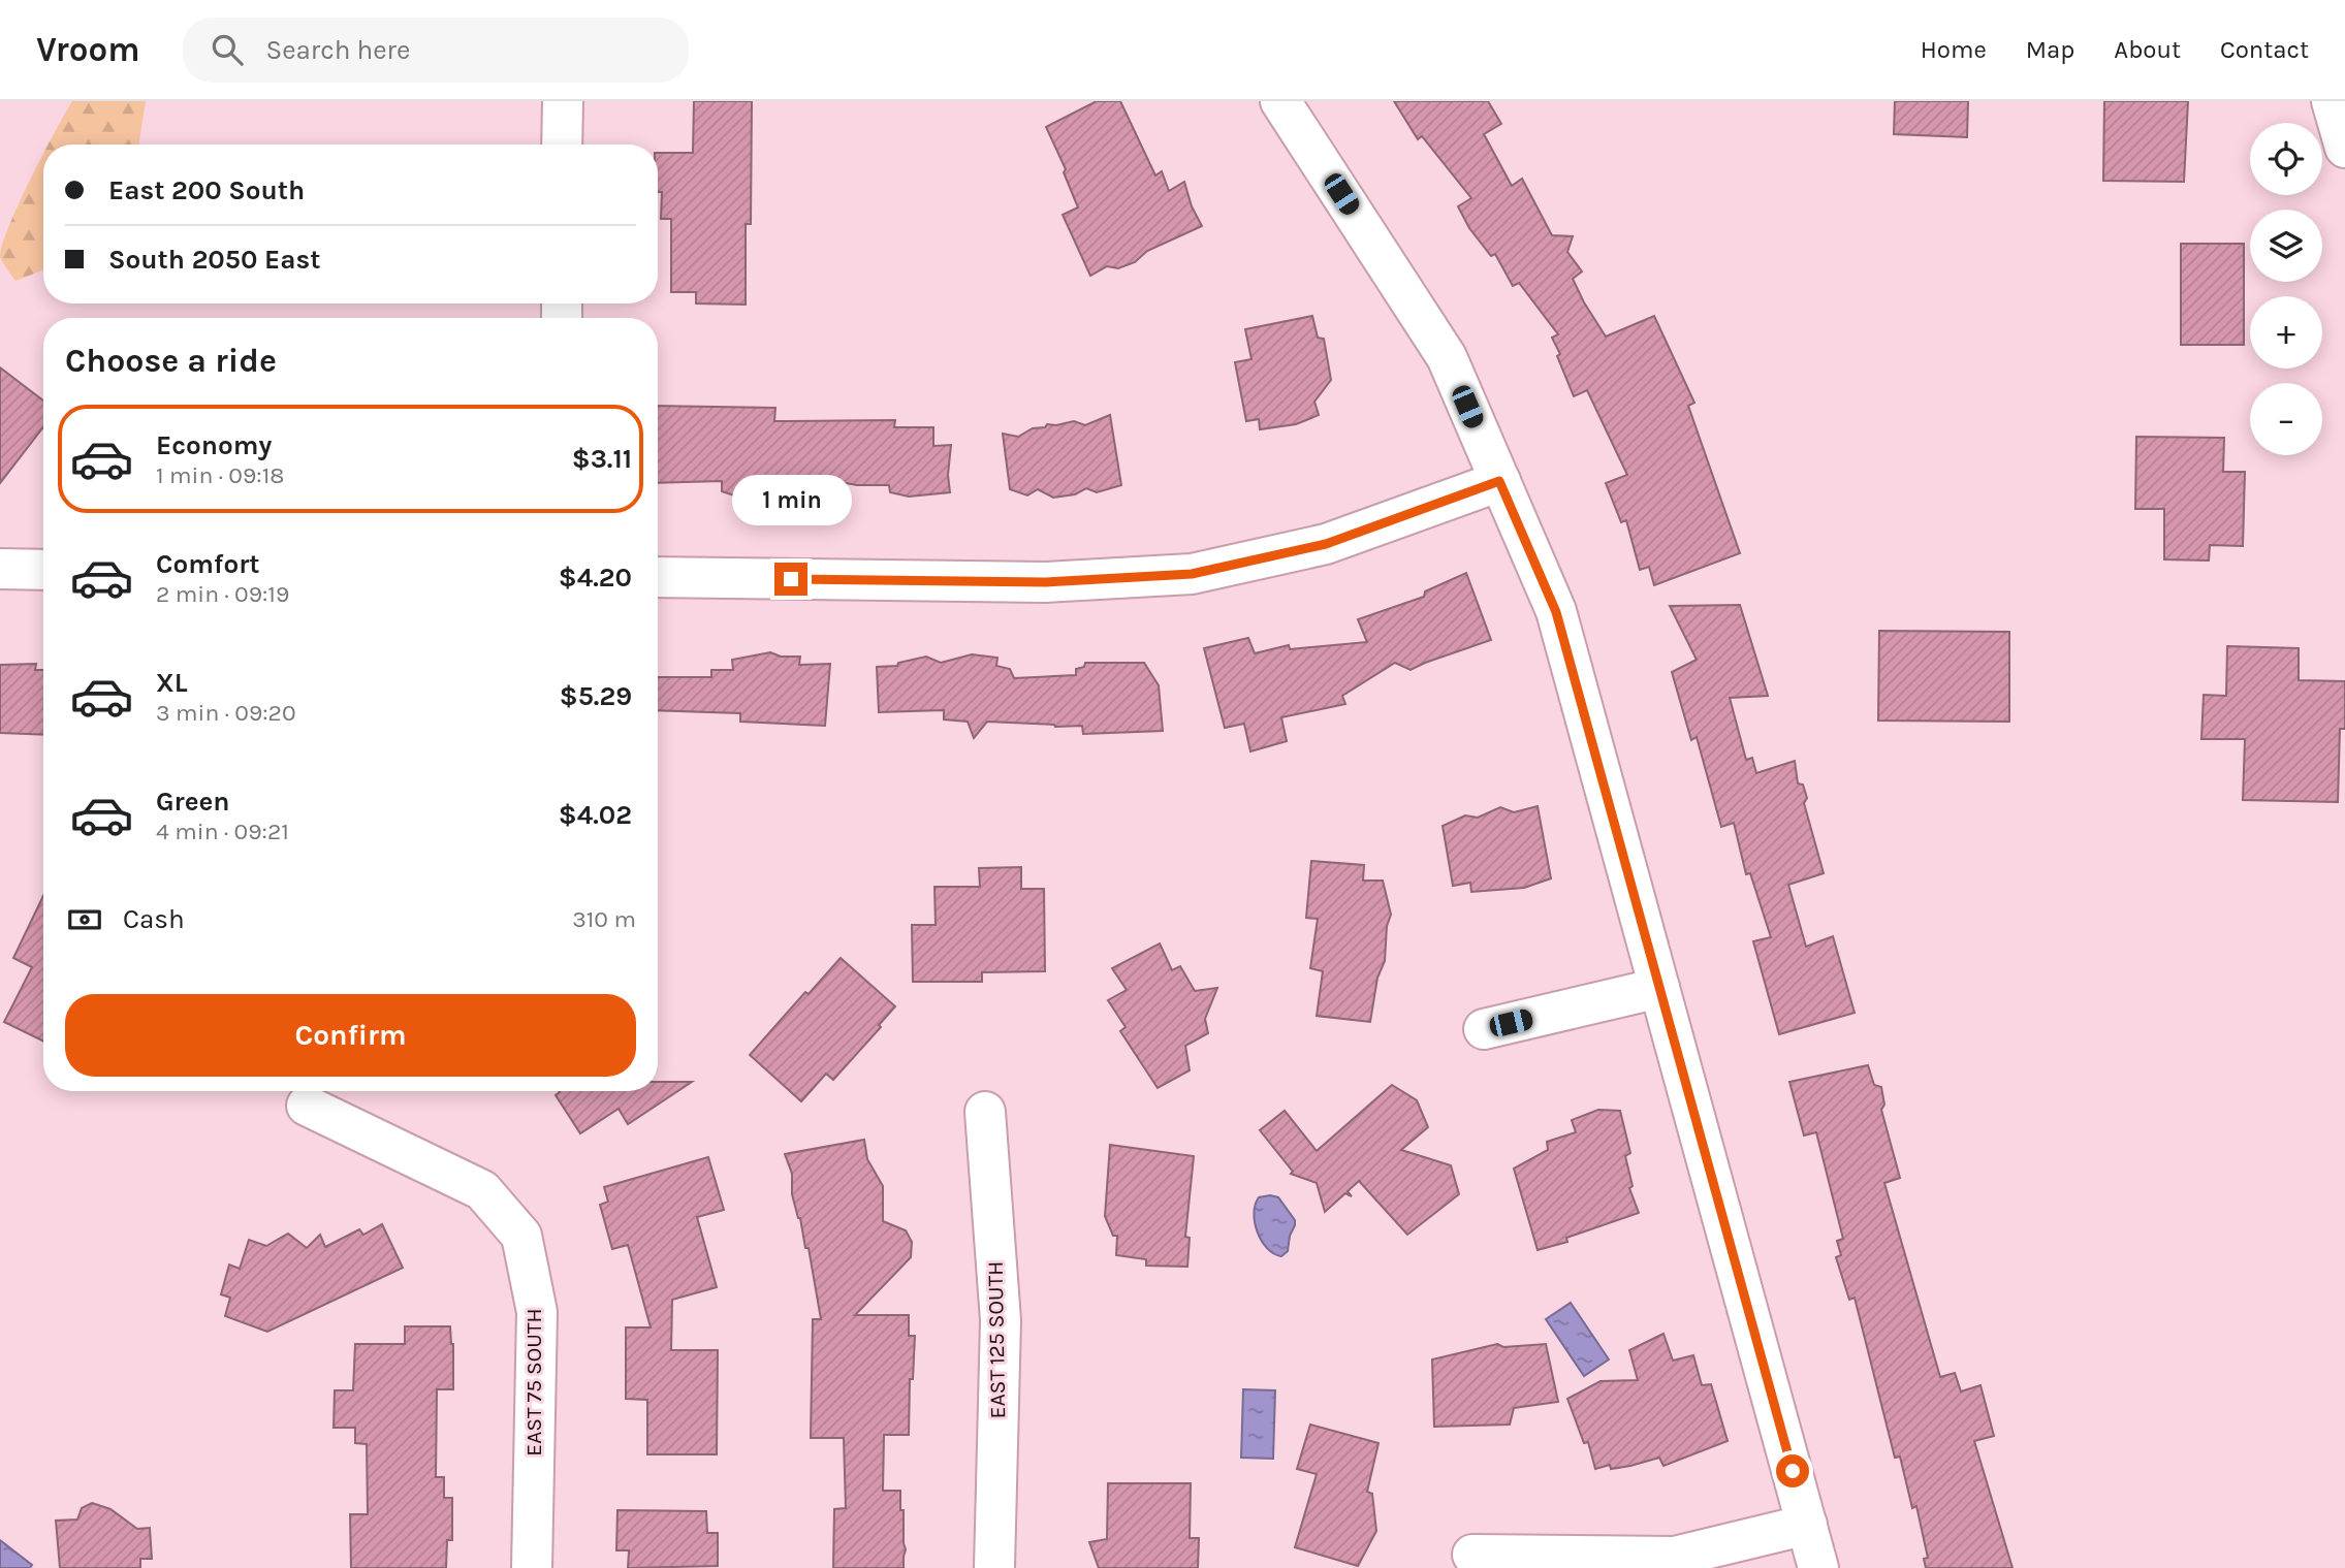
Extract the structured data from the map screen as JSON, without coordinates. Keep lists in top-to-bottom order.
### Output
{
  "streets": {
    "street": ["EAST 125 SOUTH", "EAST 75 SOUTH"]
  },
  "page": {
    "header": "Vroom",
    "search": "Search here",
    "nav": [
      "Home",
      "Map",
      "About",
      "Contact"
    ],
    "map_buttons": ["+", "−"],
    "banner": ["East 200 South", "South 2050 East"],
    "heading": "Choose a ride",
    "list": [
      {
        "name": "Economy",
        "note": "1 min · 09:18",
        "value": "$3.11"
      },
      {
        "name": "Comfort",
        "note": "2 min · 09:19",
        "value": "$4.20"
      },
      {
        "name": "XL",
        "note": "3 min · 09:20",
        "value": "$5.29"
      },
      {
        "name": "Green",
        "note": "4 min · 09:21",
        "value": "$4.02"
      }
    ],
    "bubble": "1 min",
    "pay": ["Cash", "310 m"],
    "buttons": "Confirm"
  }
}
